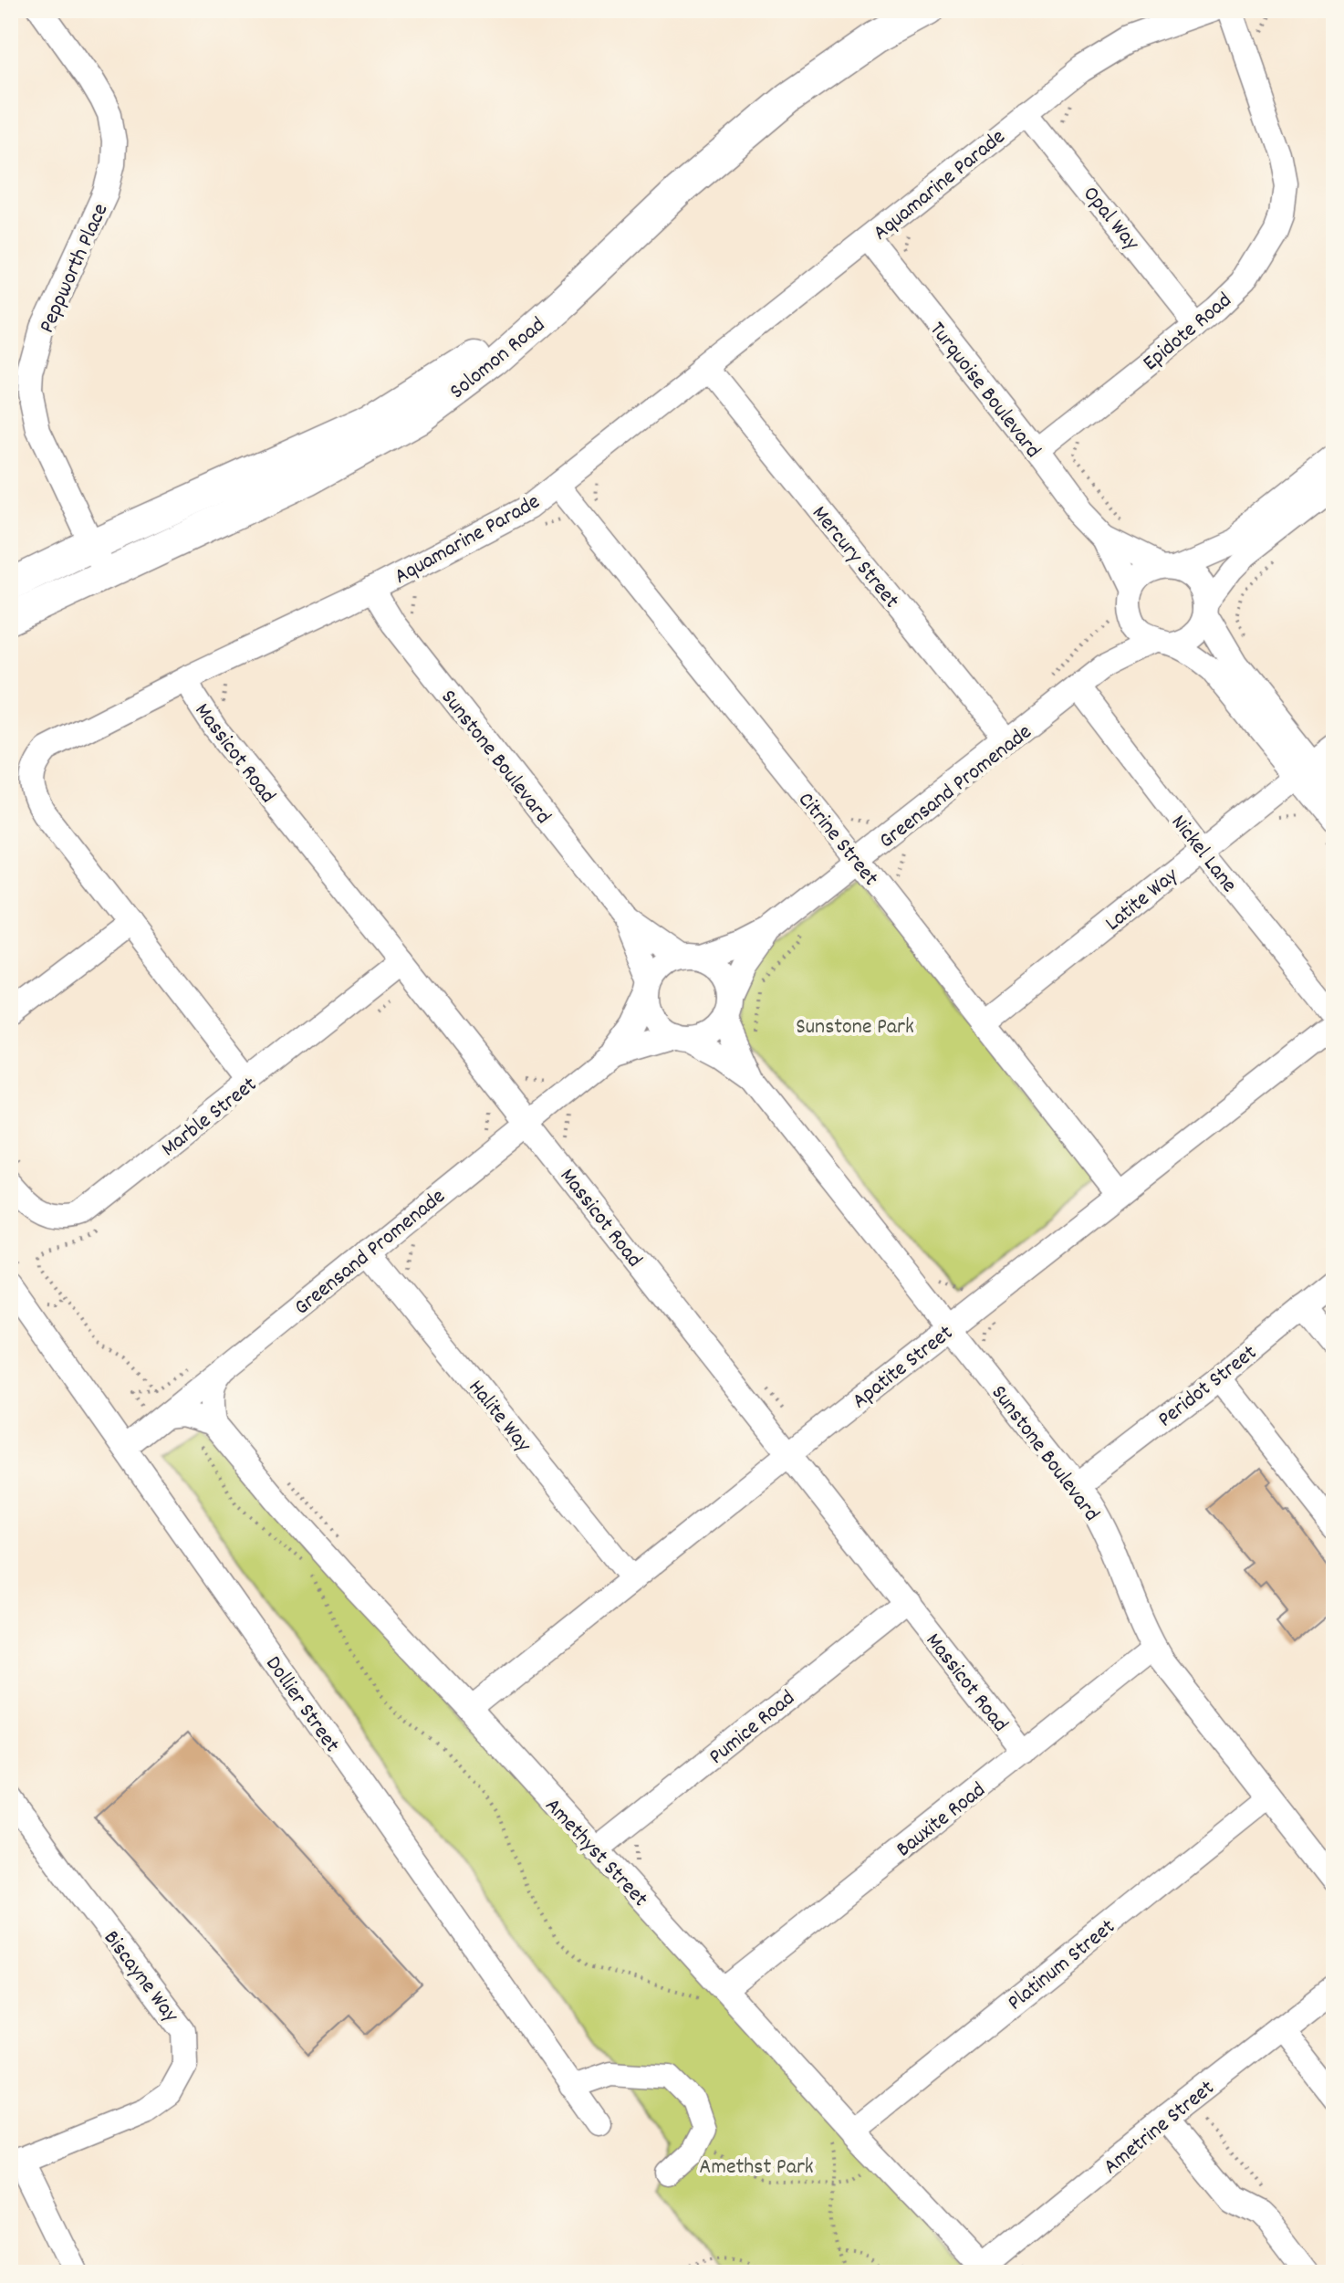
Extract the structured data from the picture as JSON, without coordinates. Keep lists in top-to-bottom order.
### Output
{
  "streets": {
    "main road": ["Solomon Road"],
    "street": [
      "Aquamarine Parade",
      "Opal Way",
      "Peppworth Place",
      "Epidote Road",
      "Turquoise Boulevard",
      "Mercury Street",
      "Massicot Road",
      "Sunstone Boulevard",
      "Greensand Promenade",
      "Citrine Street",
      "Nickel Lane",
      "Latite Way",
      "Marble Street",
      "Apatite Street",
      "Peridot Street",
      "Halite Way",
      "Dollier Street",
      "Pumice Road",
      "Bauxite Road",
      "Amethyst Street",
      "Platinum Street",
      "Biscayne Way",
      "Ametrine Street"
    ]
  },
  "crossings": [
    ["Aquamarine Parade", "Opal Way"],
    ["Aquamarine Parade", "Turquoise Boulevard"],
    ["Aquamarine Parade", "Mercury Street"],
    ["Aquamarine Parade", "Massicot Road"],
    ["Aquamarine Parade", "Sunstone Boulevard"],
    ["Aquamarine Parade", "Citrine Street"],
    ["Aquamarine Parade", "Marble Street"],
    ["Opal Way", "Epidote Road"],
    ["Peppworth Place", "Solomon Road"],
    ["Epidote Road", "Turquoise Boulevard"],
    ["Turquoise Boulevard", "Greensand Promenade"],
    ["Mercury Street", "Greensand Promenade"],
    ["Massicot Road", "Greensand Promenade"],
    ["Massicot Road", "Marble Street"],
    ["Massicot Road", "Apatite Street"],
    ["Massicot Road", "Pumice Road"],
    ["Massicot Road", "Bauxite Road"],
    ["Sunstone Boulevard", "Greensand Promenade"],
    ["Sunstone Boulevard", "Apatite Street"],
    ["Sunstone Boulevard", "Peridot Street"],
    ["Sunstone Boulevard", "Bauxite Road"],
    ["Sunstone Boulevard", "Platinum Street"],
    ["Greensand Promenade", "Citrine Street"],
    ["Greensand Promenade", "Nickel Lane"],
    ["Greensand Promenade", "Halite Way"],
    ["Greensand Promenade", "Dollier Street"],
    ["Citrine Street", "Latite Way"],
    ["Citrine Street", "Apatite Street"],
    ["Nickel Lane", "Latite Way"],
    ["Apatite Street", "Halite Way"],
    ["Apatite Street", "Amethyst Street"],
    ["Pumice Road", "Amethyst Street"],
    ["Bauxite Road", "Amethyst Street"],
    ["Amethyst Street", "Platinum Street"],
    ["Amethyst Street", "Ametrine Street"]
  ],
  "parks": ["Sunstone Park", "Amethst Park"]
}
